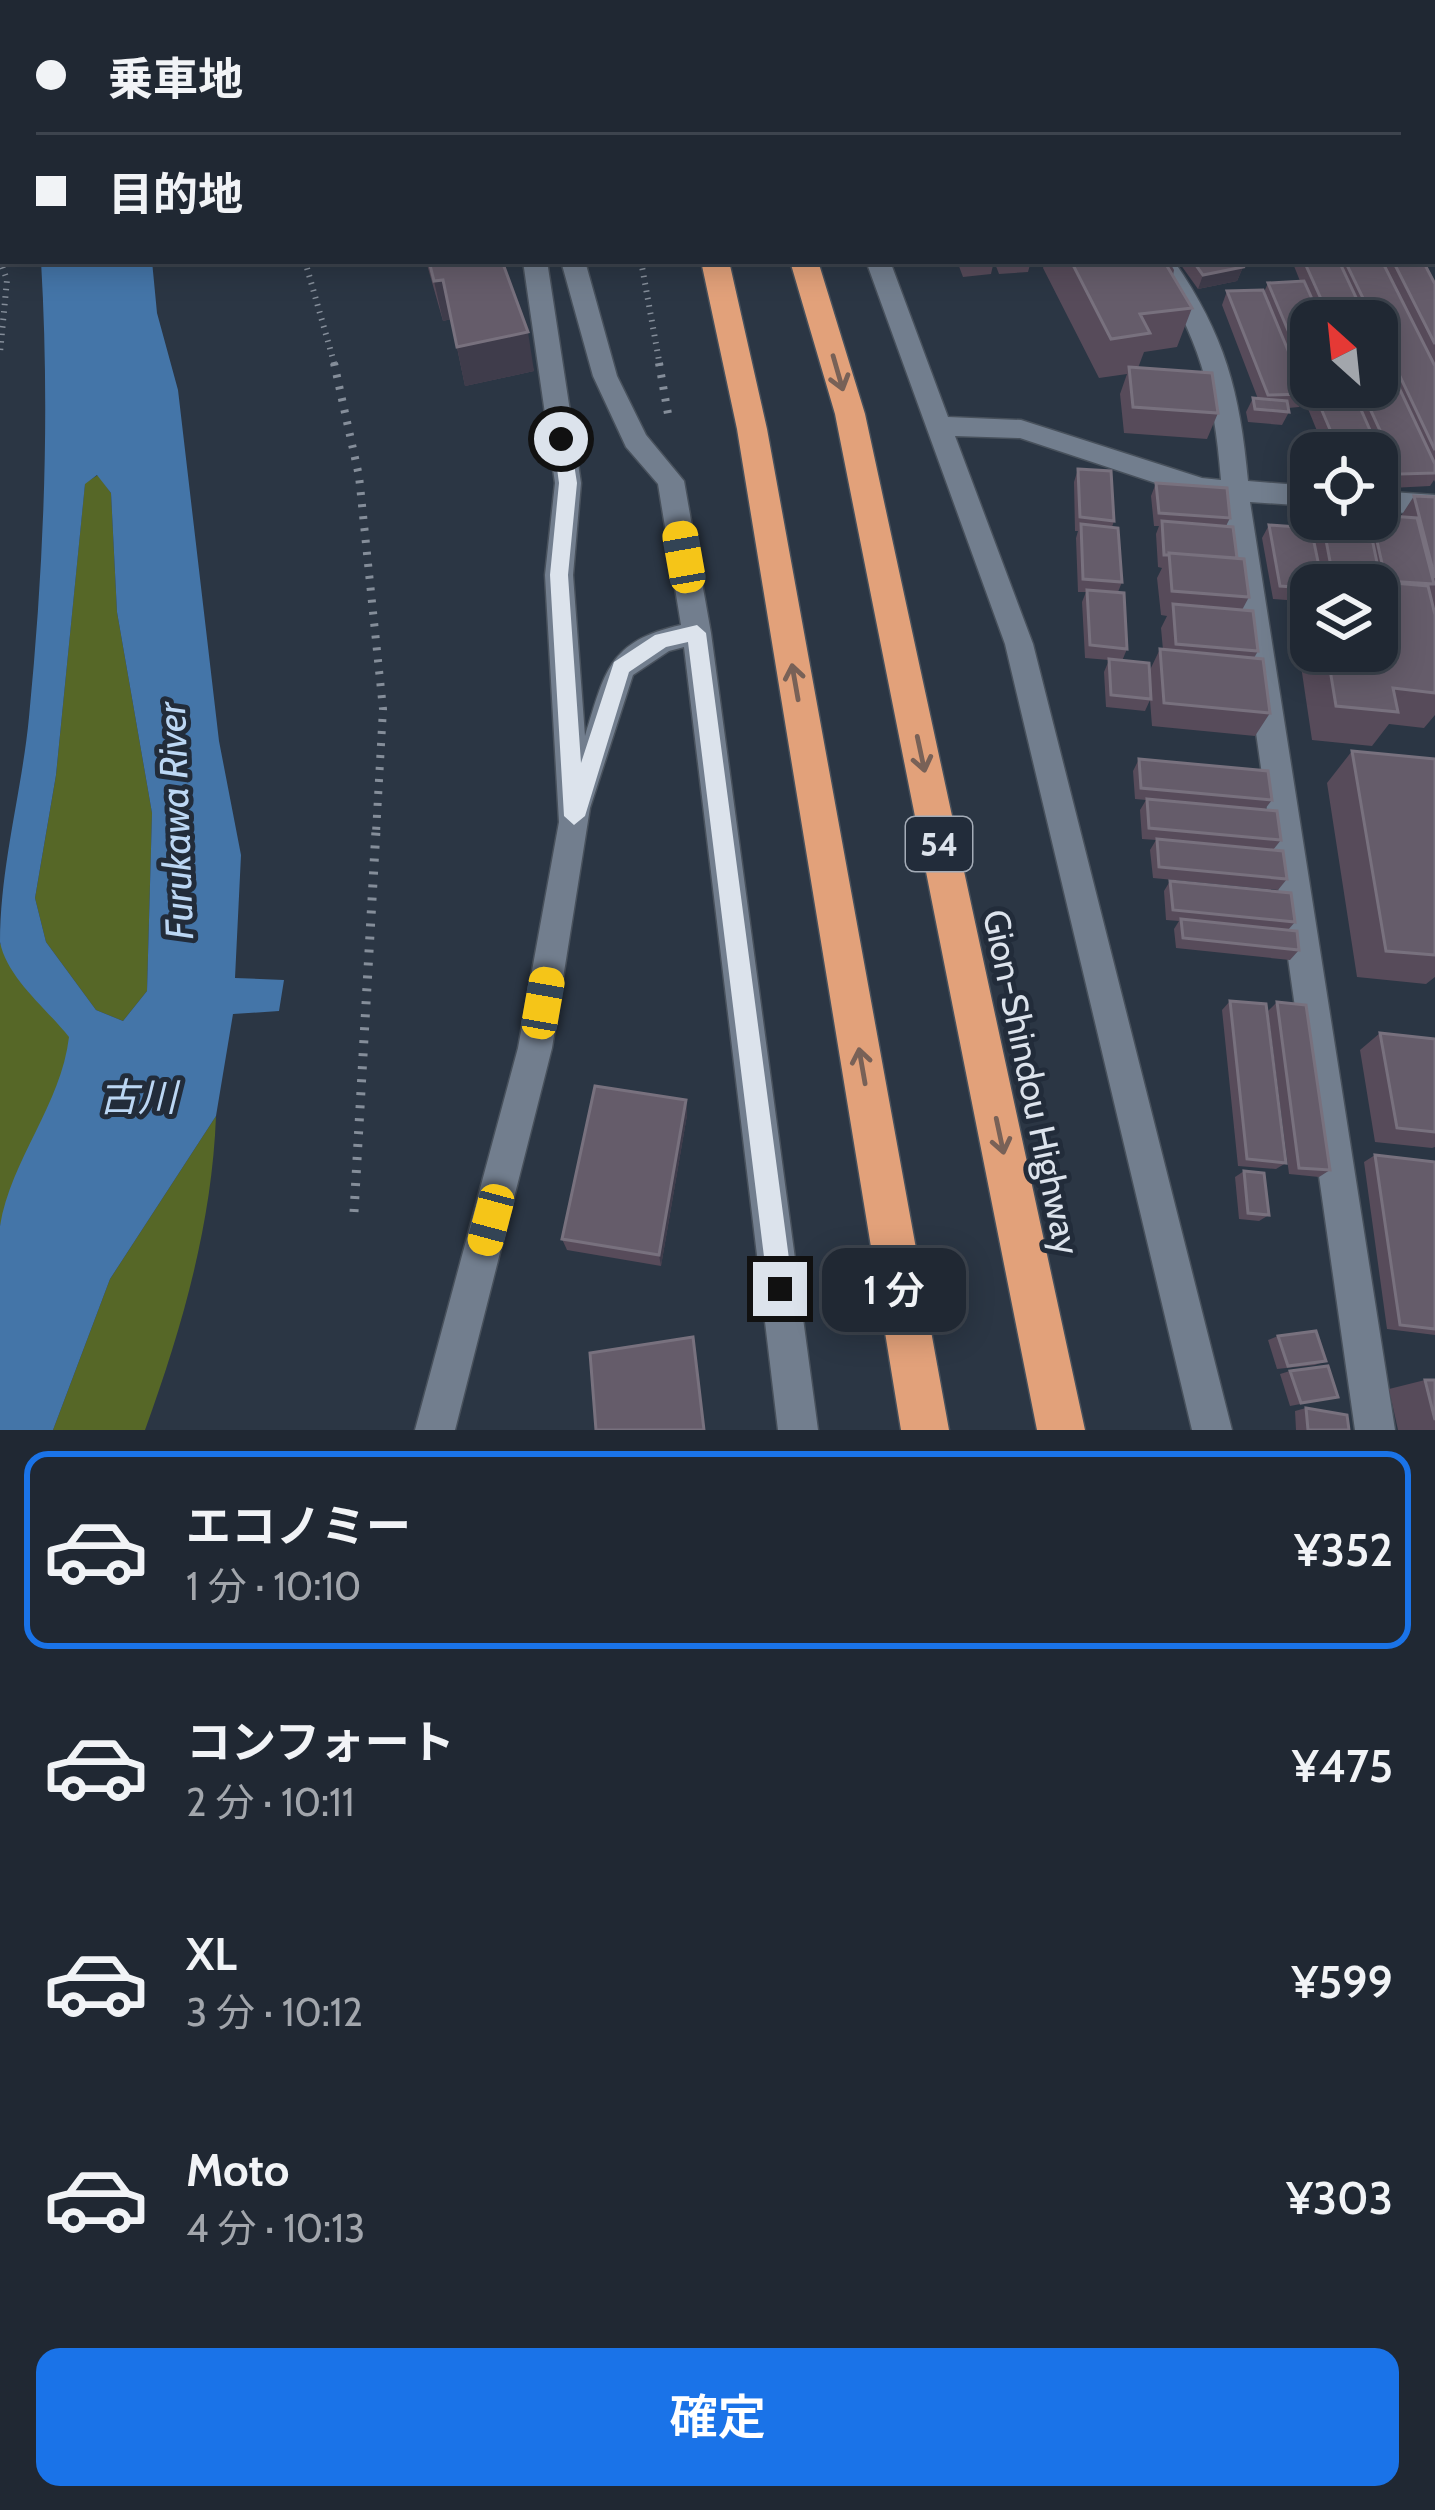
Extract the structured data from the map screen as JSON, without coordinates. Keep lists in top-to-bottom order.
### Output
{
  "streets": {
    "highway": ["54", "Gion-Shindou Highway"]
  },
  "water": ["Furukawa River", "古川"],
  "north": "top left",
  "page": {
    "banner": ["乗車地", "目的地"],
    "bubble": "1 分",
    "list": [
      {
        "name": "エコノミー",
        "note": "1 分 · 10:10",
        "value": "¥352"
      },
      {
        "name": "コンフォート",
        "note": "2 分 · 10:11",
        "value": "¥475"
      },
      {
        "name": "XL",
        "note": "3 分 · 10:12",
        "value": "¥599"
      },
      {
        "name": "Moto",
        "note": "4 分 · 10:13",
        "value": "¥303"
      }
    ],
    "buttons": "確定"
  }
}
